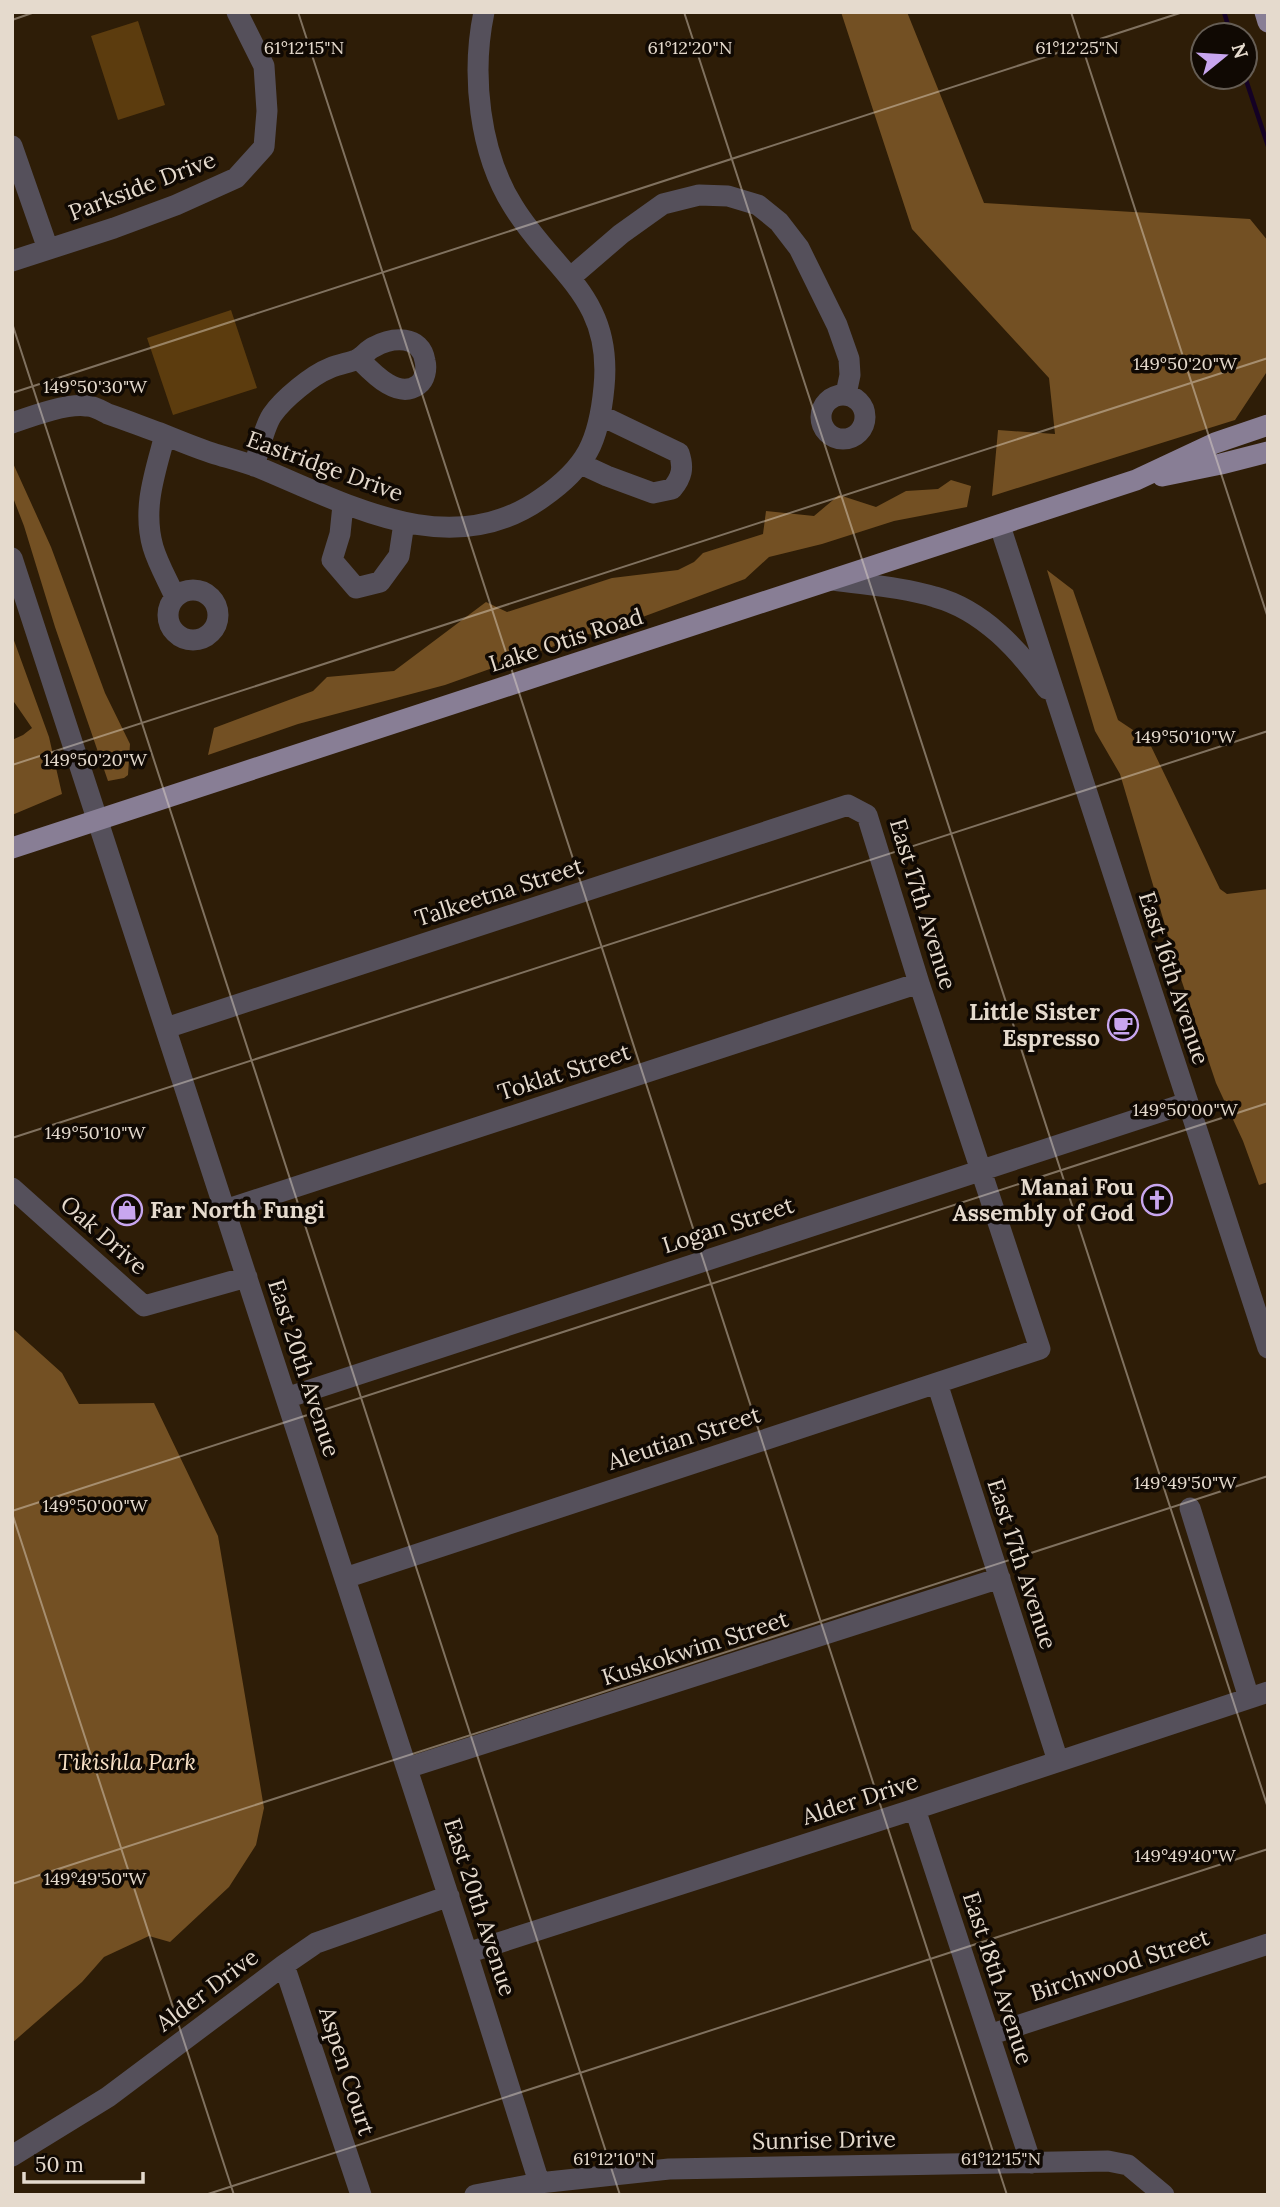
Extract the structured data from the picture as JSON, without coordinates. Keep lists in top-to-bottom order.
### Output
{
  "streets": {
    "main road": ["Lake Otis Road"],
    "street": [
      "Parkside Drive",
      "Eastridge Drive",
      "Talkeetna Street",
      "East 17th Avenue",
      "East 16th Avenue",
      "Toklat Street",
      "Logan Street",
      "Oak Drive",
      "East 20th Avenue",
      "Aleutian Street",
      "Kuskokwim Street",
      "Alder Drive",
      "Birchwood Street",
      "East 18th Avenue",
      "Aspen Court",
      "Sunrise Drive"
    ]
  },
  "crossings": [
    ["Lake Otis Road", "East 16th Avenue"],
    ["Lake Otis Road", "East 20th Avenue"],
    ["Talkeetna Street", "East 17th Avenue"],
    ["Talkeetna Street", "East 20th Avenue"],
    ["East 17th Avenue", "Toklat Street"],
    ["East 17th Avenue", "Logan Street"],
    ["East 17th Avenue", "Aleutian Street"],
    ["East 17th Avenue", "Kuskokwim Street"],
    ["East 17th Avenue", "Alder Drive"],
    ["East 16th Avenue", "Logan Street"],
    ["Toklat Street", "East 20th Avenue"],
    ["Logan Street", "East 20th Avenue"],
    ["Oak Drive", "East 20th Avenue"],
    ["East 20th Avenue", "Aleutian Street"],
    ["East 20th Avenue", "Kuskokwim Street"],
    ["East 20th Avenue", "Alder Drive"],
    ["East 20th Avenue", "Sunrise Drive"],
    ["Alder Drive", "East 18th Avenue"],
    ["Alder Drive", "Aspen Court"],
    ["Birchwood Street", "East 18th Avenue"],
    ["East 18th Avenue", "Sunrise Drive"]
  ],
  "parks": ["Tikishla Park"],
  "places": {
    "cafe": ["Little Sister Espresso"],
    "church": ["Manai Fou Assembly of God"],
    "shop": ["Far North Fungi"]
  },
  "scale_bar": "50 m",
  "north": "right",
  "coordinates": [
    "61°12'15\"N",
    "61°12'20\"N",
    "61°12'25\"N",
    "149°50'20\"W",
    "149°50'30\"W",
    "149°50'10\"W",
    "149°50'00\"W",
    "149°49'50\"W",
    "149°49'40\"W",
    "61°12'10\"N"
  ]
}
